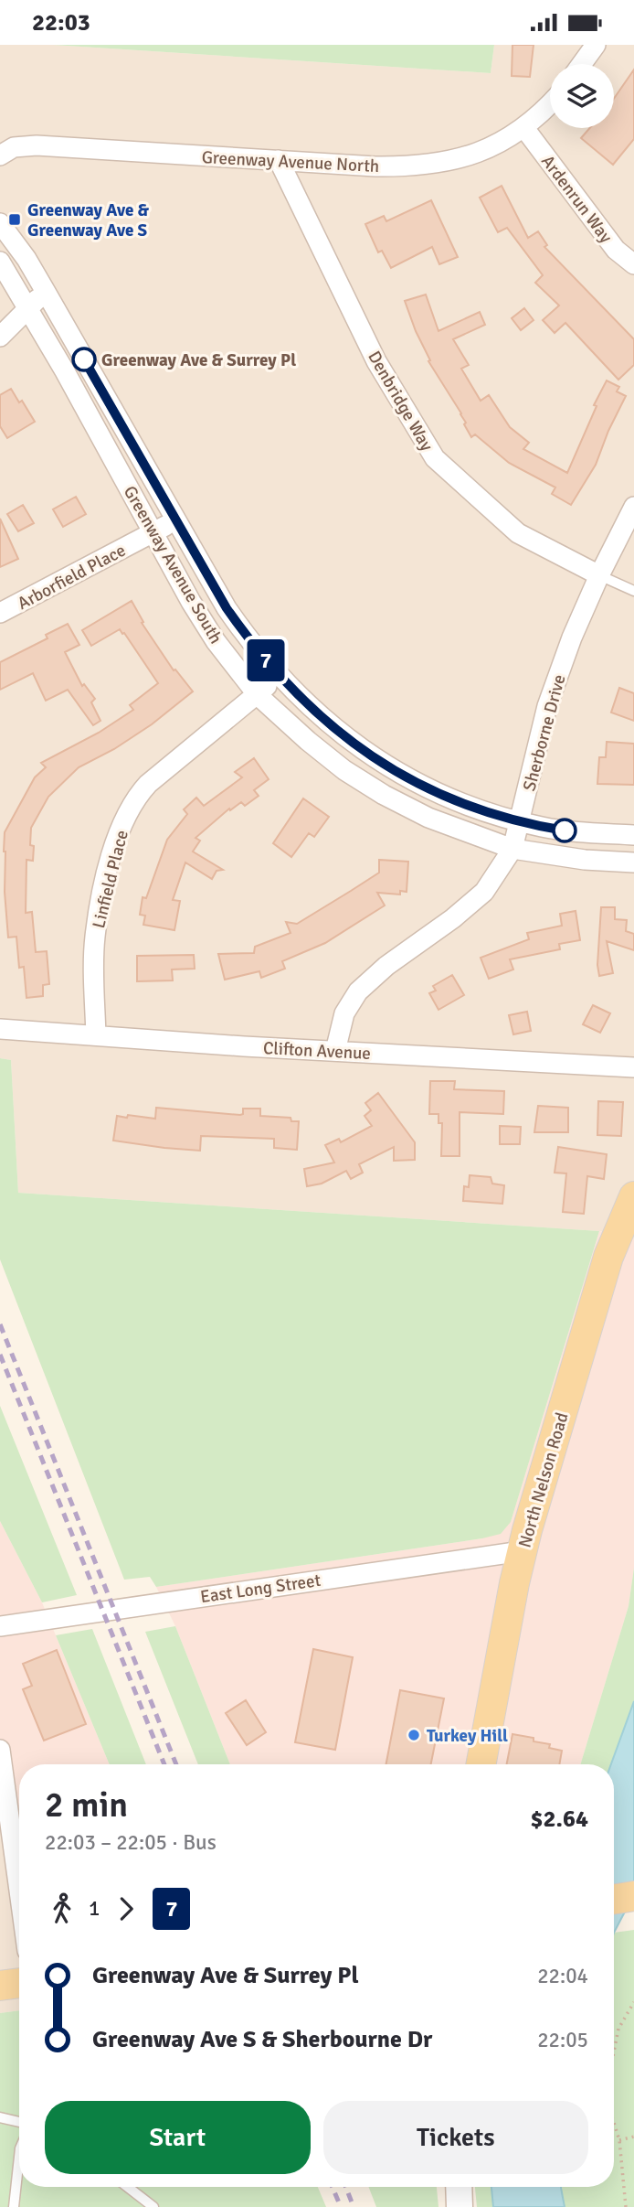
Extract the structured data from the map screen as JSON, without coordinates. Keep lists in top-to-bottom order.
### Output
{
  "streets": {
    "main road": ["North Nelson Road"],
    "street": [
      "Greenway Avenue North",
      "Ardenrun Way",
      "Denbridge Way",
      "Greenway Avenue South",
      "Arborfield Place",
      "Sherborne Drive",
      "Linfield Place",
      "Clifton Avenue",
      "East Long Street"
    ]
  },
  "crossings": [
    ["Greenway Avenue North", "Ardenrun Way"],
    ["Greenway Avenue North", "Denbridge Way"],
    ["Denbridge Way", "Sherborne Drive"],
    ["Greenway Avenue South", "Arborfield Place"],
    ["Greenway Avenue South", "Sherborne Drive"],
    ["Greenway Avenue South", "Linfield Place"],
    ["Sherborne Drive", "Clifton Avenue"],
    ["Linfield Place", "Clifton Avenue"],
    ["North Nelson Road", "East Long Street"]
  ],
  "places": {
    "transit": ["Greenway Ave & Greenway Ave S"],
    "other": ["Greenway Ave & Surrey Pl", "Turkey Hill"]
  },
  "lines": ["bus line 7"],
  "page": {
    "status": "22:03",
    "on_map": "7",
    "heading": ["2 min", "22:03 – 22:05 · Bus", "$2.64"],
    "legs": ["1", "7"],
    "list": [
      {
        "name": "Greenway Ave & Surrey Pl",
        "value": "22:04"
      },
      {
        "name": "Greenway Ave S & Sherbourne Dr",
        "value": "22:05"
      }
    ],
    "buttons": ["Start", "Tickets"]
  }
}
